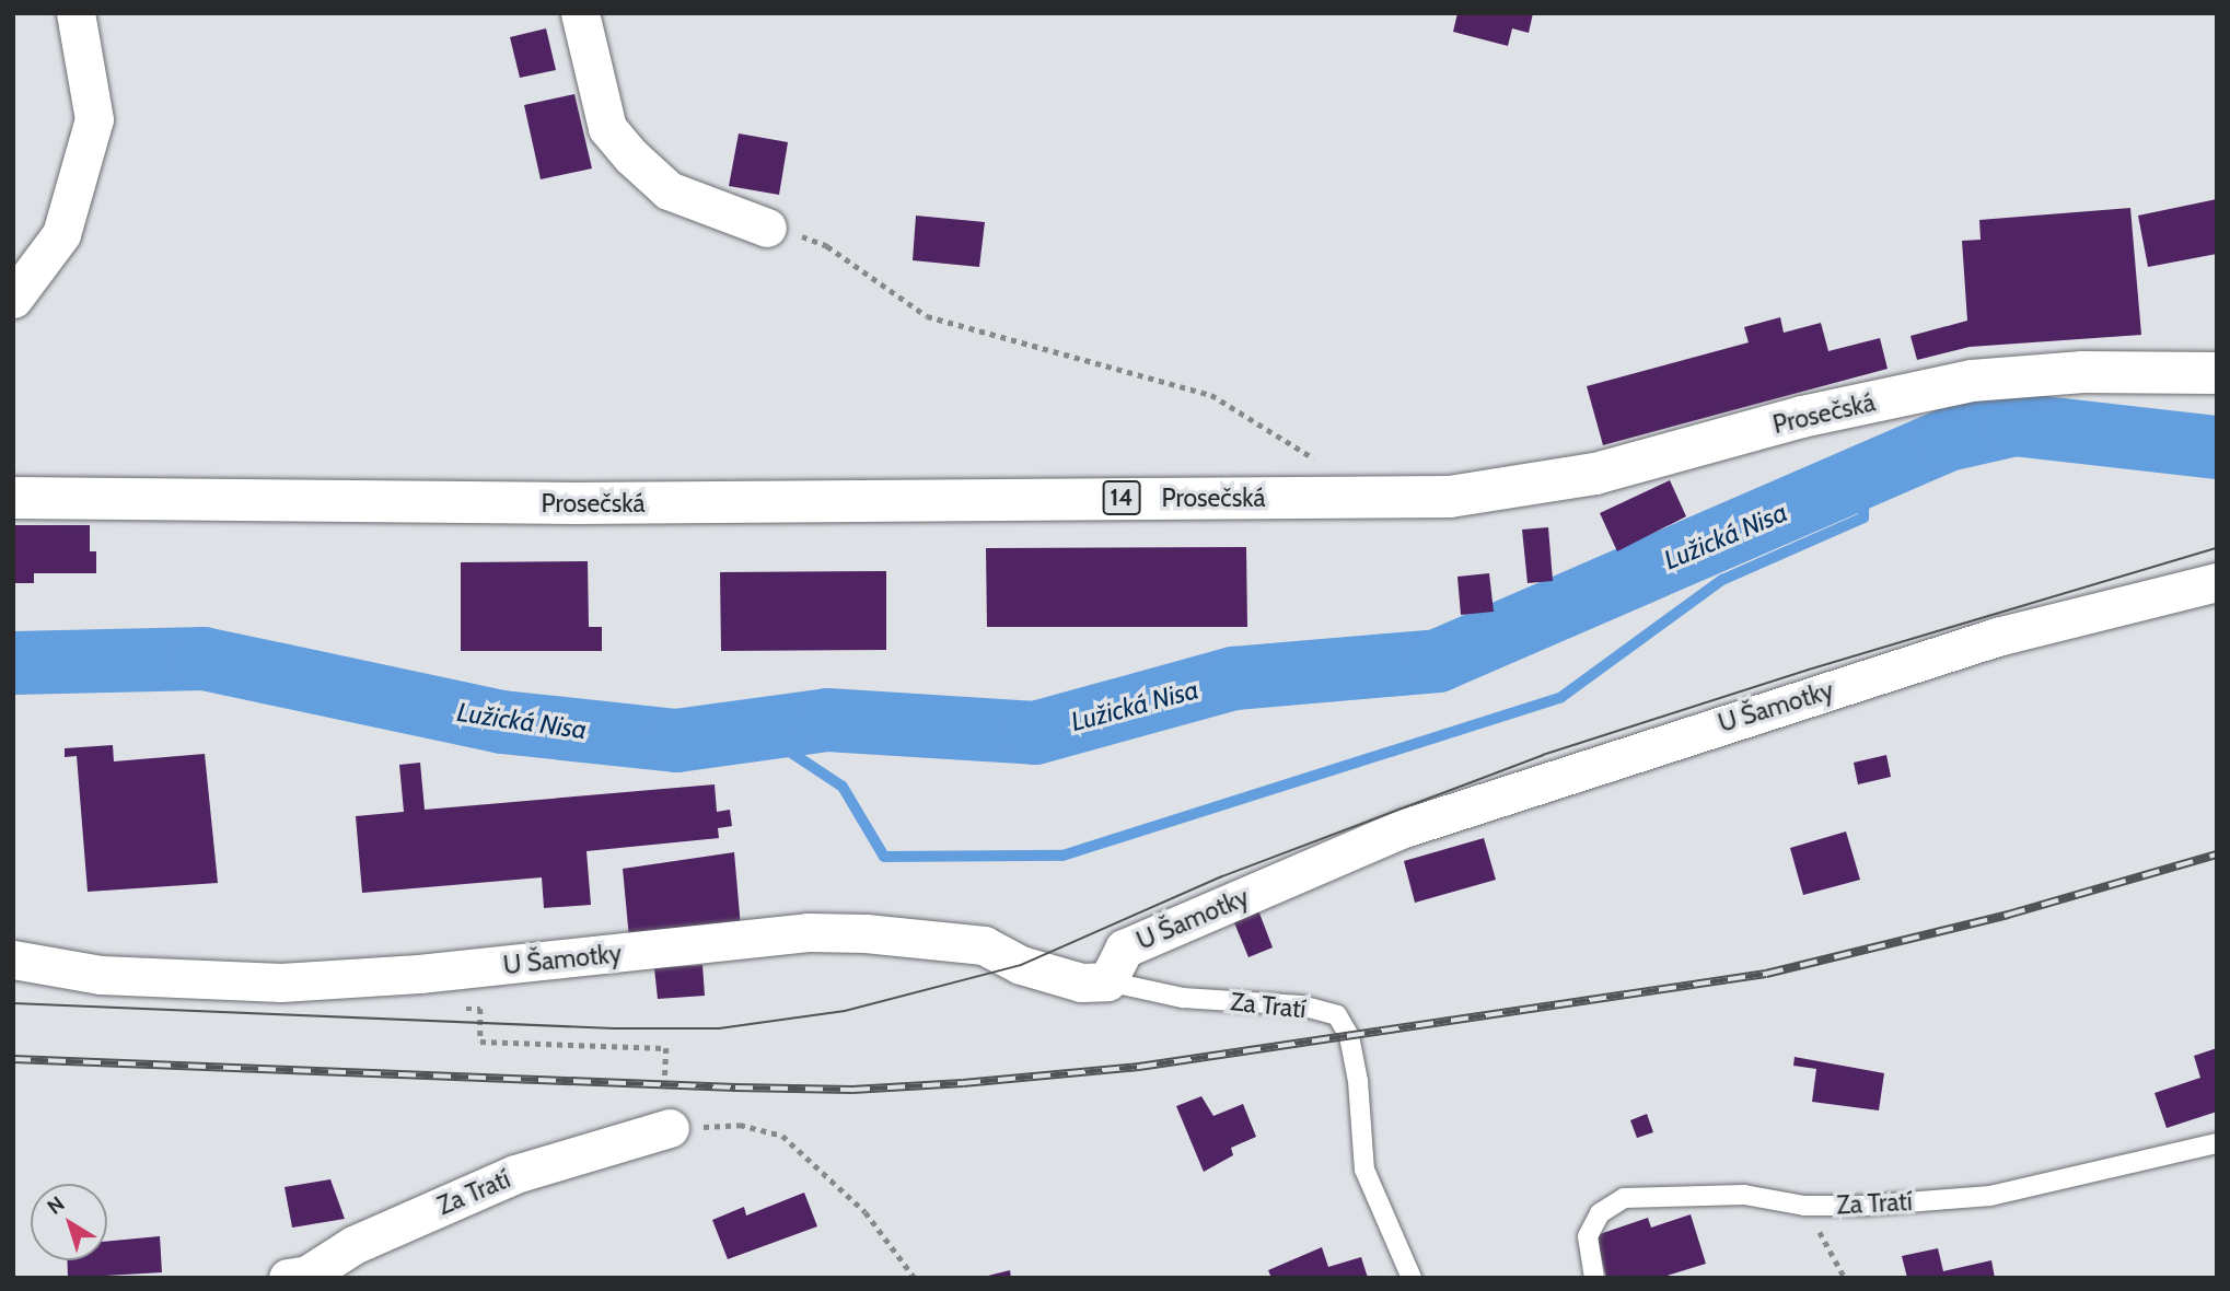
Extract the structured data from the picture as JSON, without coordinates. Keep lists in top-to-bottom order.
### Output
{
  "streets": {
    "main road": ["Prosečská", "14"],
    "street": ["U Šamotky", "Za Tratí"]
  },
  "crossings": [
    ["U Šamotky", "Za Tratí"]
  ],
  "water": ["Lužická Nisa"],
  "north": "top left"
}
